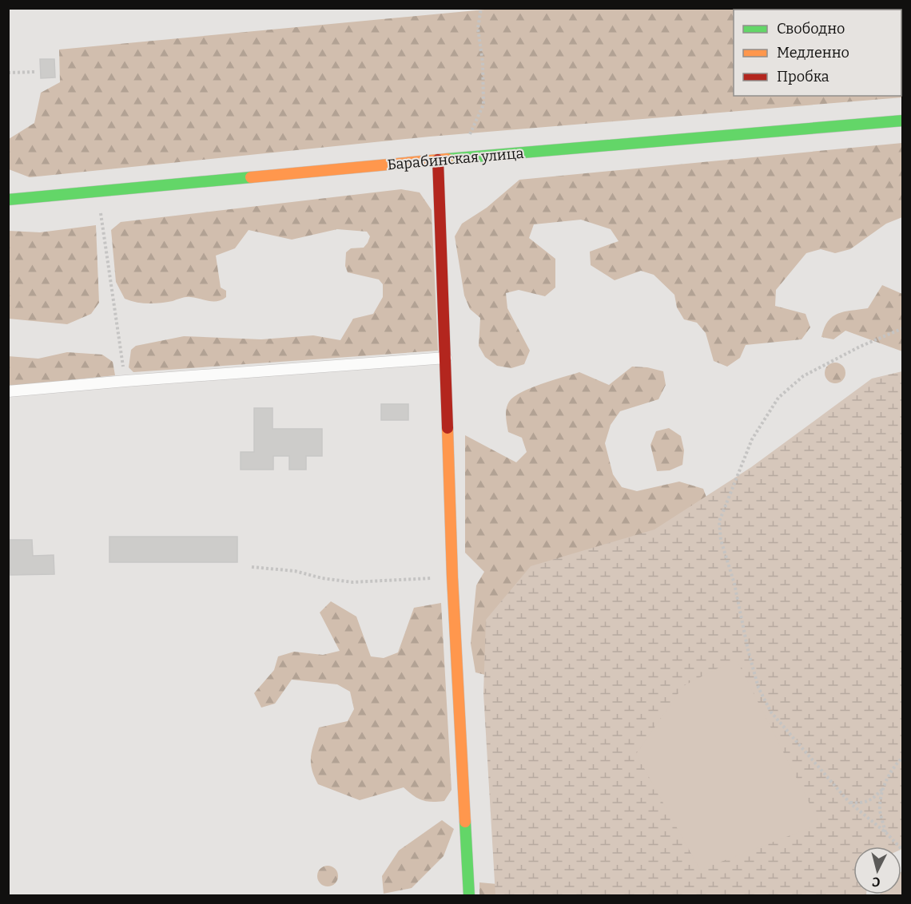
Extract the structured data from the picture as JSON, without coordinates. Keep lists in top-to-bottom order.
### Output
{
  "streets": {
    "main road": ["Барабинская улица"]
  },
  "legend": ["Свободно", "Медленно", "Пробка"],
  "north": "bottom"
}
